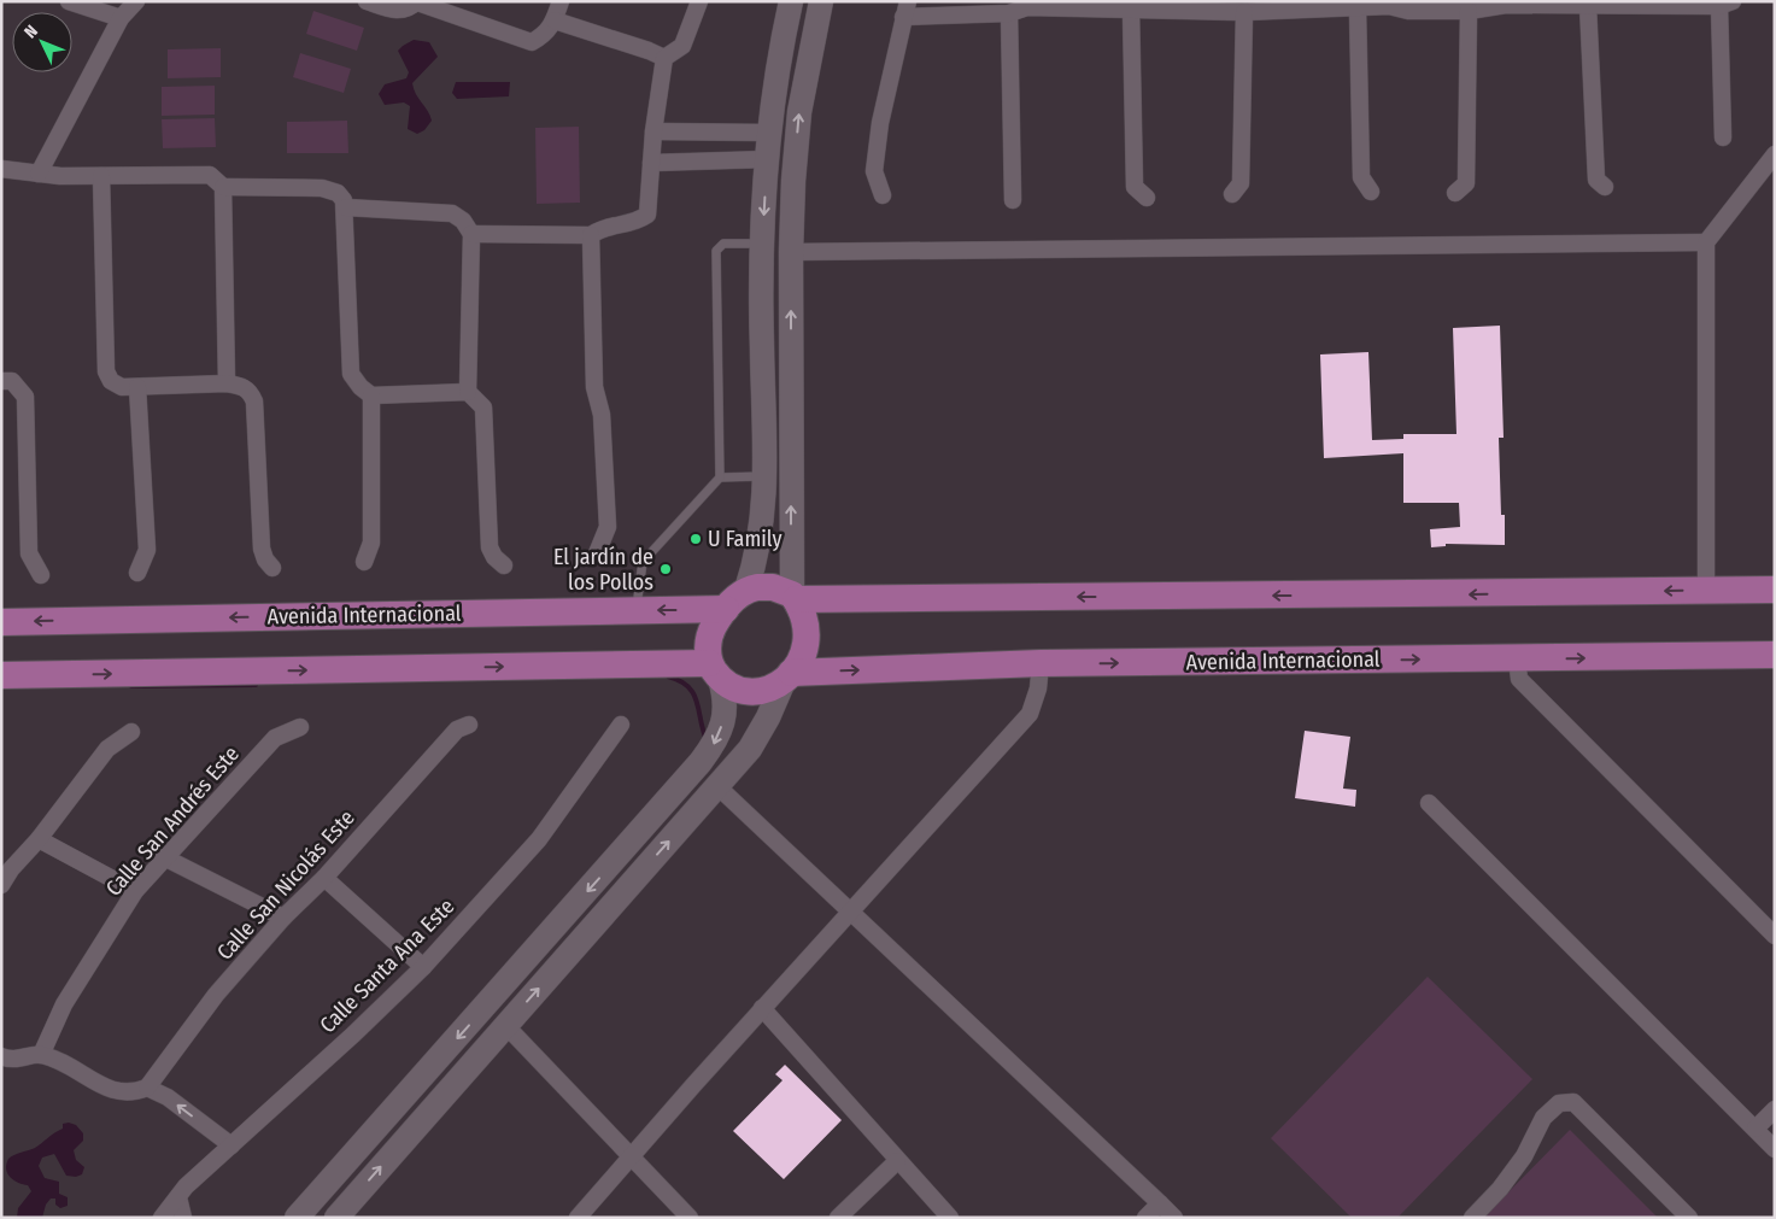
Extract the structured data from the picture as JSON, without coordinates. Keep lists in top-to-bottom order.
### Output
{
  "streets": {
    "main road": ["Avenida Internacional"],
    "street": ["Calle San Andrés Este", "Calle San Nicolás Este", "Calle Santa Ana Este"]
  },
  "places": ["U Family", "El jardín de los Pollos"],
  "north": "top left"
}
